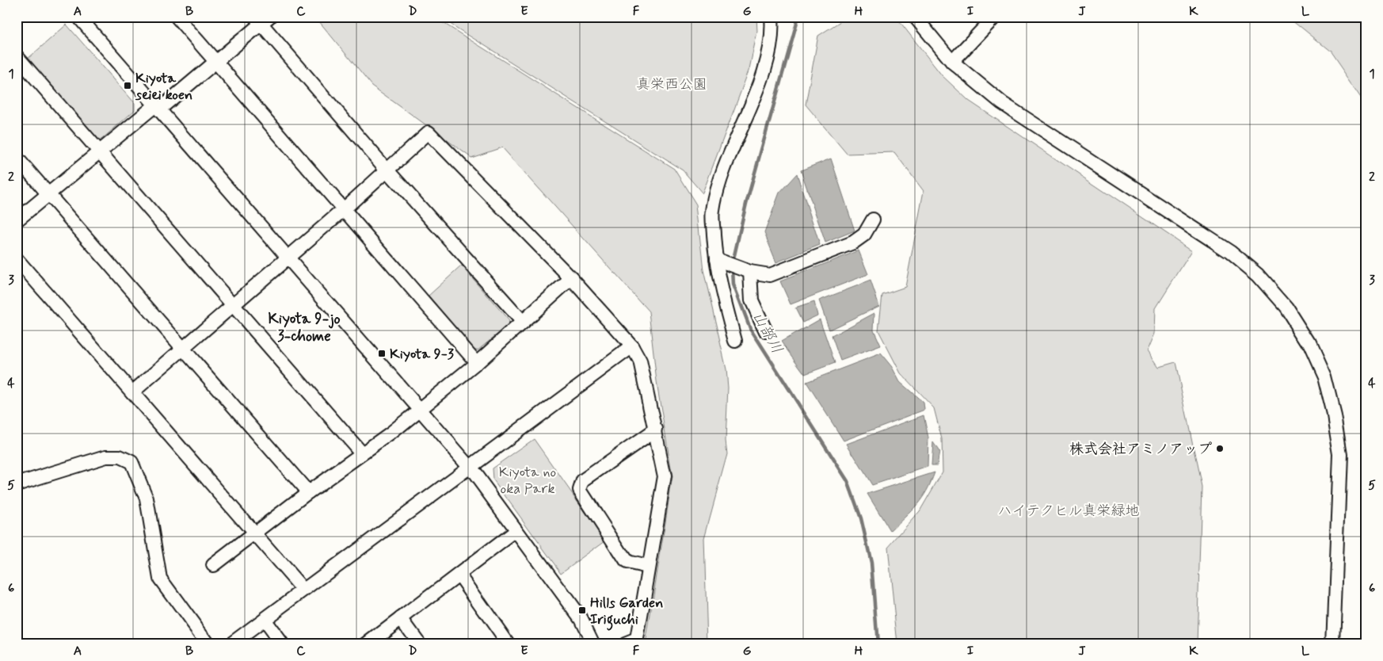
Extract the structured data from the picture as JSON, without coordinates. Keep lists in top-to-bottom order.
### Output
{
  "districts": ["Kiyota 9-jo 3-chome"],
  "water": ["山部川"],
  "parks": ["真栄西公園", "Kiyota no oka Park", "ハイテクヒル真栄緑地"],
  "places": {
    "transit": ["Kiyota seiei koen", "Kiyota 9-3", "Hills Garden Iriguchi"],
    "other": ["株式会社アミノアップ"]
  },
  "grid": {
    "columns": [
      "A",
      "B",
      "C",
      "D",
      "E",
      "F",
      "G",
      "H",
      "I",
      "J",
      "K",
      "L"
    ],
    "rows": [
      "1",
      "2",
      "3",
      "4",
      "5",
      "6"
    ]
  }
}
